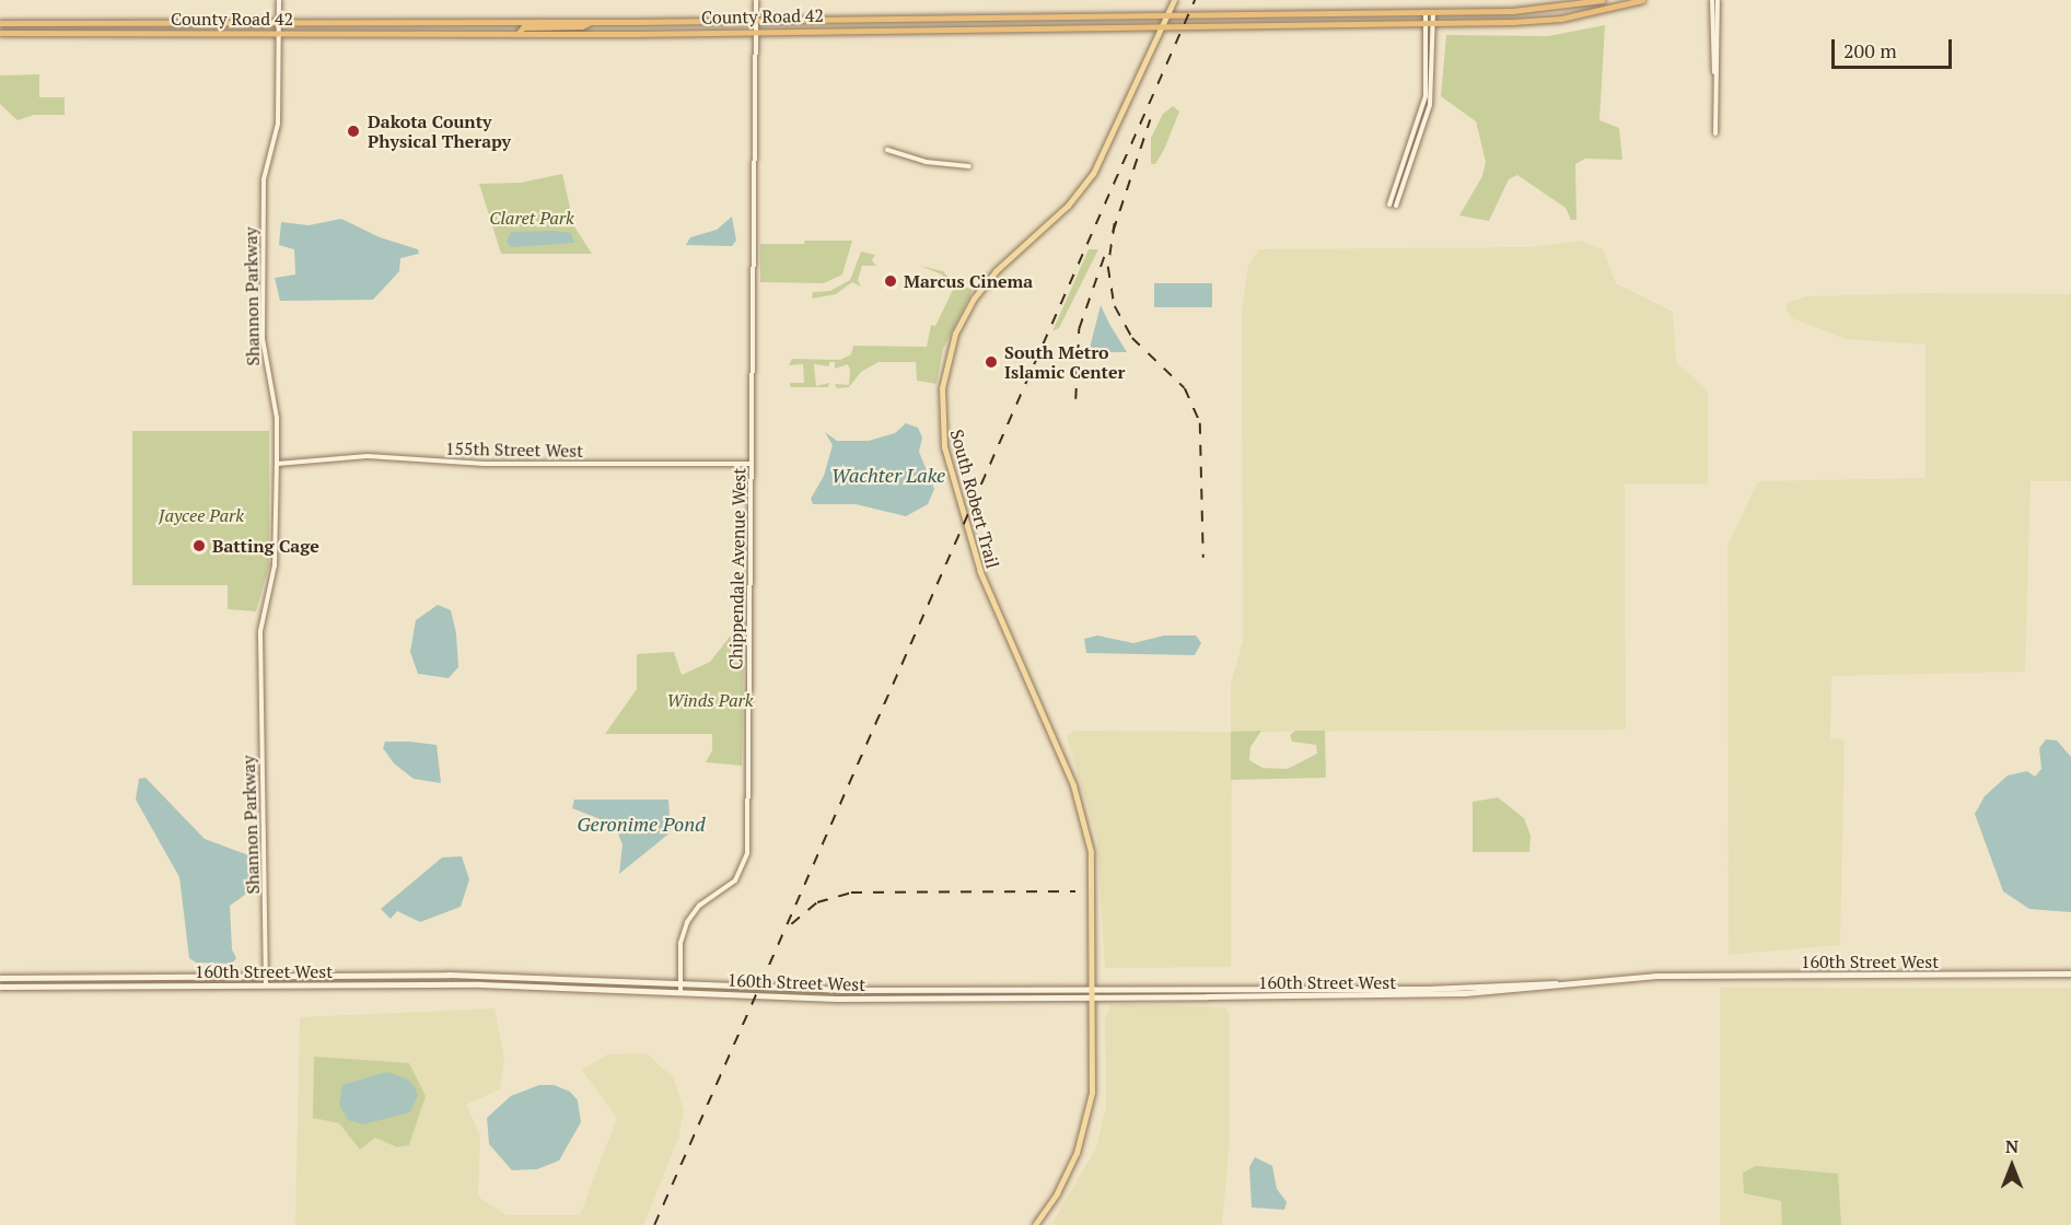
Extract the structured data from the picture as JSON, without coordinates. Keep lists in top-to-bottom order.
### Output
{
  "streets": {
    "highway": ["County Road 42"],
    "main road": ["South Robert Trail", "160th Street West"],
    "street": ["Shannon Parkway", "155th Street West", "Chippendale Avenue West"]
  },
  "crossings": [
    ["County Road 42", "Shannon Parkway"],
    ["County Road 42", "South Robert Trail"],
    ["County Road 42", "Chippendale Avenue West"],
    ["Shannon Parkway", "155th Street West"],
    ["Shannon Parkway", "160th Street West"],
    ["155th Street West", "Chippendale Avenue West"],
    ["South Robert Trail", "160th Street West"],
    ["Chippendale Avenue West", "160th Street West"]
  ],
  "water": ["Wachter Lake", "Geronime Pond"],
  "parks": ["Claret Park", "Jaycee Park", "Winds Park"],
  "places": [
    "Dakota County Physical Therapy",
    "Marcus Cinema",
    "South Metro Islamic Center",
    "Batting Cage"
  ],
  "scale_bar": "200 m",
  "north": "top"
}
